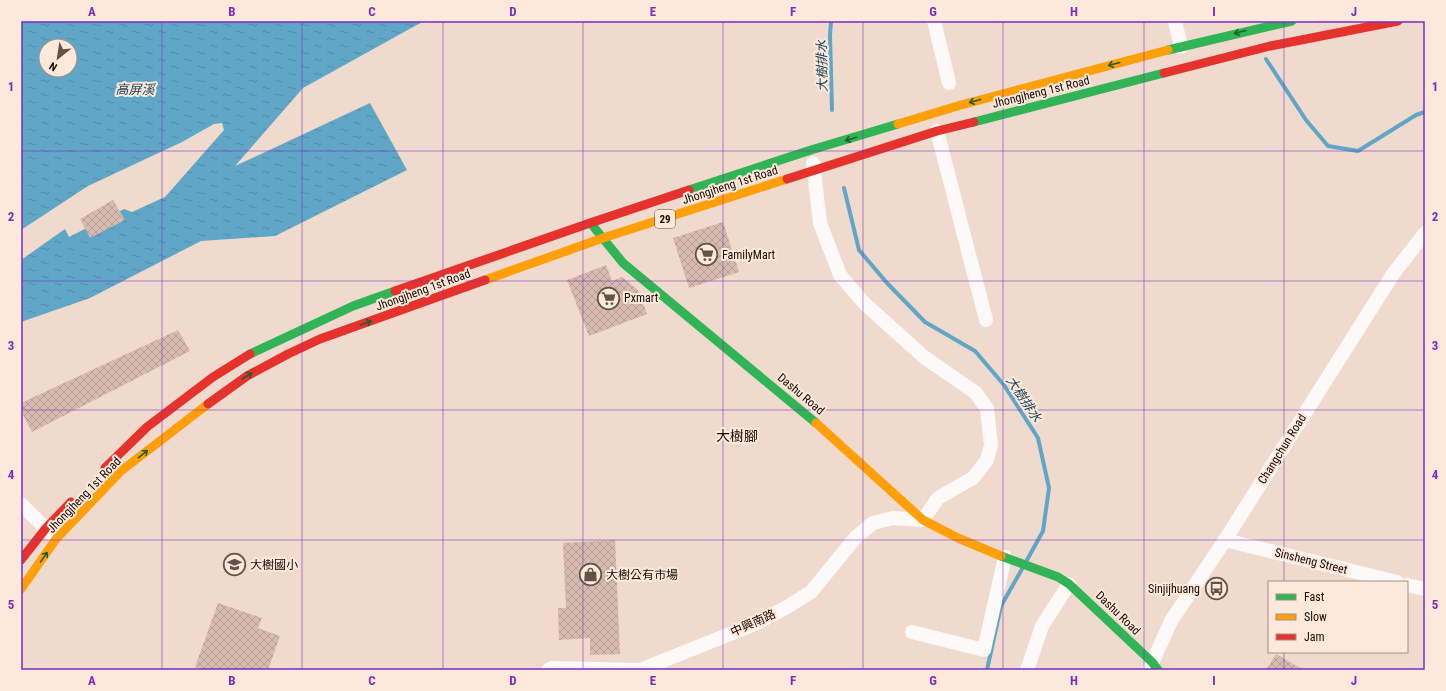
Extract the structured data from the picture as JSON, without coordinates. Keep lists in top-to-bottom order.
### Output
{
  "streets": {
    "main road": ["Jhongjheng 1st Road", "29", "Dashu Road"],
    "street": ["Changchun Road", "Sinsheng Street", "中興南路"]
  },
  "crossings": [
    ["Jhongjheng 1st Road", "Dashu Road"],
    ["Dashu Road", "Changchun Road"],
    ["Dashu Road", "中興南路"],
    ["Changchun Road", "Sinsheng Street"]
  ],
  "districts": ["大樹腳"],
  "water": ["大樹排水", "高屏溪"],
  "places": {
    "supermarket": ["FamilyMart", "Pxmart"],
    "school or university": ["大樹國小"],
    "shop": ["大樹公有市場"],
    "bus stop": ["Sinjijhuang"]
  },
  "legend": ["Fast", "Slow", "Jam"],
  "north": "bottom left",
  "grid": {
    "columns": [
      "A",
      "B",
      "C",
      "D",
      "E",
      "F",
      "G",
      "H",
      "I",
      "J"
    ],
    "rows": [
      "1",
      "2",
      "3",
      "4",
      "5"
    ]
  }
}
